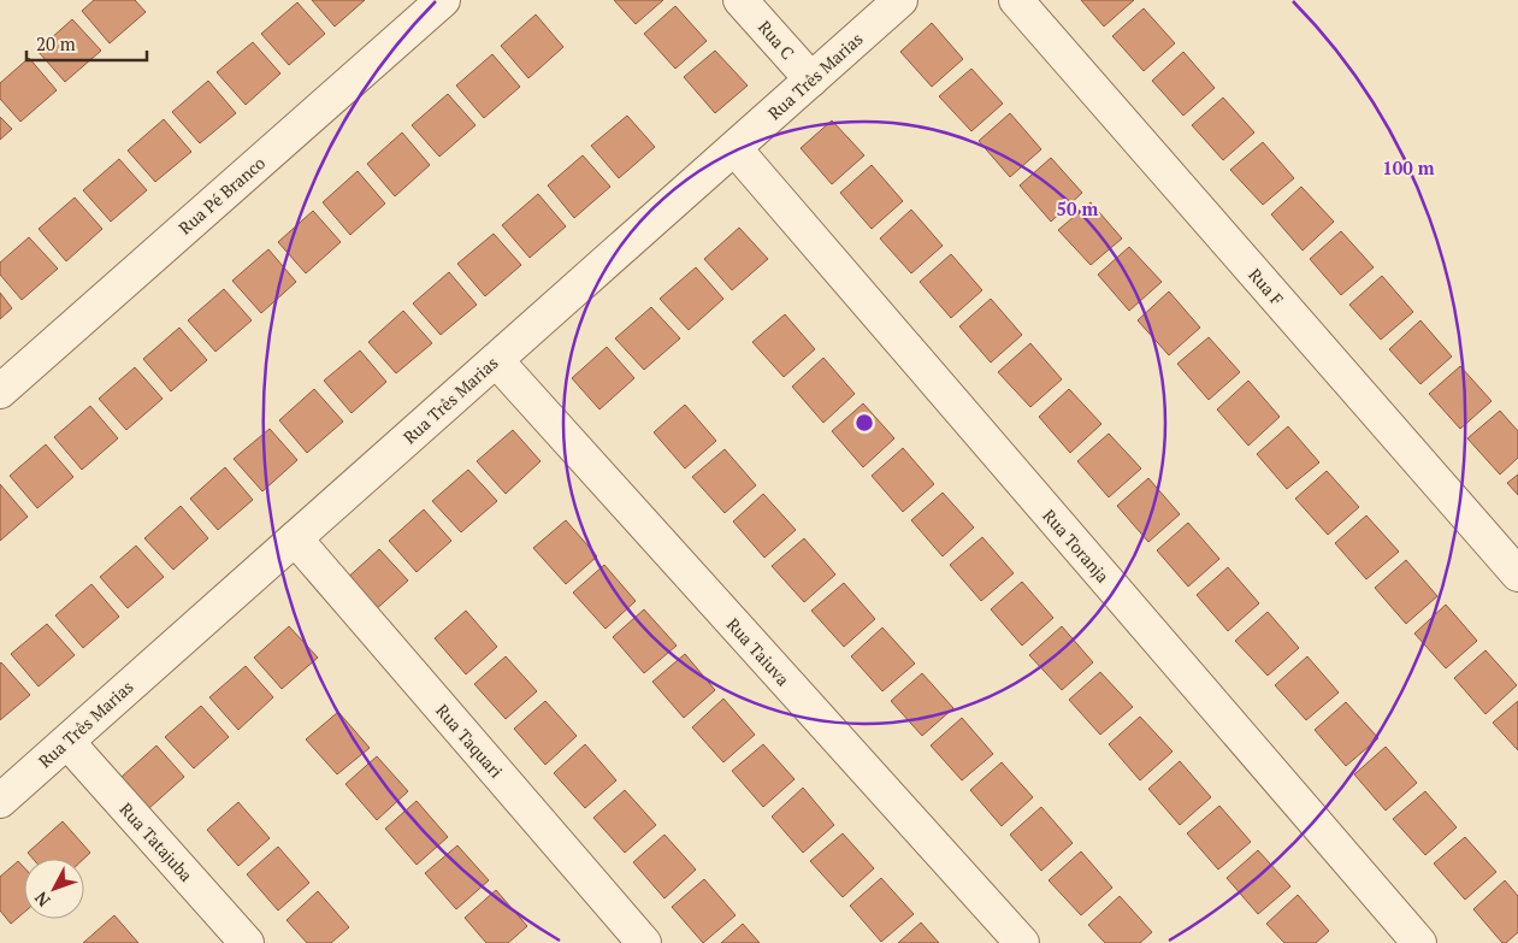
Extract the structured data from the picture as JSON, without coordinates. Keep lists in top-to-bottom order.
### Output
{
  "streets": {
    "street": [
      "Rua C",
      "Rua Três Marias",
      "Rua Pé Branco",
      "Rua F",
      "Rua Toranja",
      "Rua Taiuva",
      "Rua Taquari",
      "Rua Tatajuba"
    ]
  },
  "crossings": [
    ["Rua C", "Rua Três Marias"],
    ["Rua Três Marias", "Rua Toranja"],
    ["Rua Três Marias", "Rua Taiuva"],
    ["Rua Três Marias", "Rua Taquari"],
    ["Rua Três Marias", "Rua Tatajuba"]
  ],
  "scale_bar": "20 m",
  "north": "bottom left",
  "rings": ["100 m", "50 m"]
}
